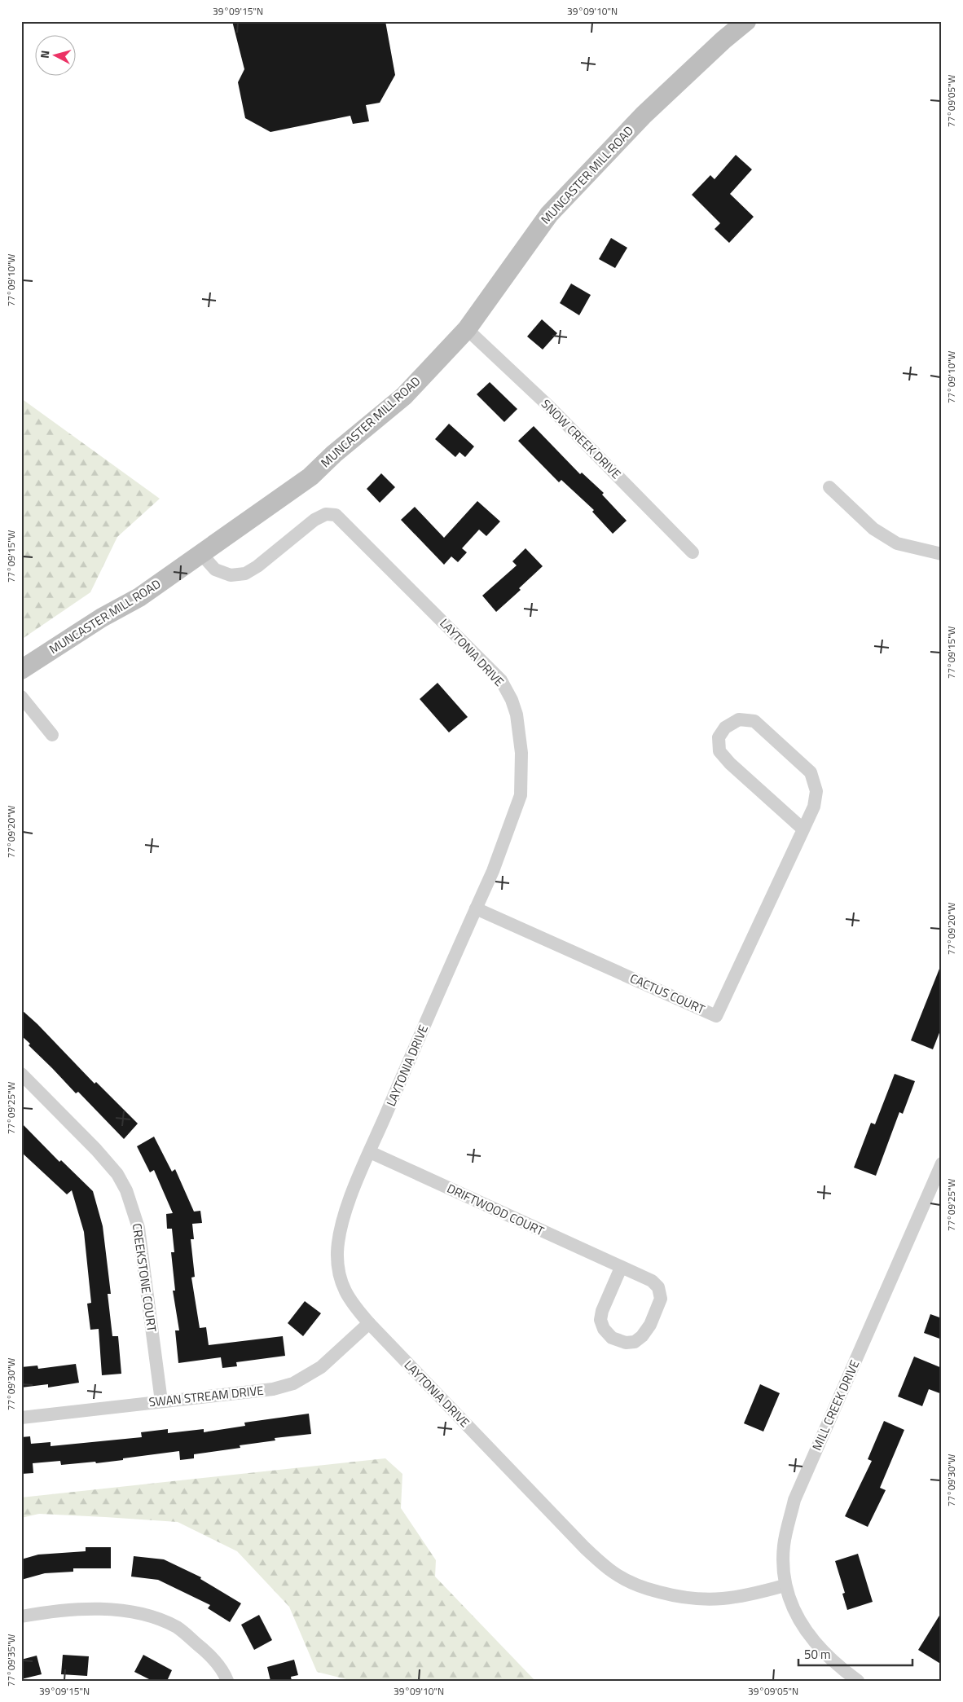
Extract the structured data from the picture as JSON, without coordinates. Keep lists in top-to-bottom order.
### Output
{
  "streets": {
    "main road": ["MUNCASTER MILL ROAD"],
    "street": [
      "SNOW CREEK DRIVE",
      "LAYTONIA DRIVE",
      "CACTUS COURT",
      "DRIFTWOOD COURT",
      "CREEKSTONE COURT",
      "SWAN STREAM DRIVE",
      "MILL CREEK DRIVE"
    ]
  },
  "crossings": [
    ["MUNCASTER MILL ROAD", "SNOW CREEK DRIVE"],
    ["MUNCASTER MILL ROAD", "LAYTONIA DRIVE"],
    ["LAYTONIA DRIVE", "CACTUS COURT"],
    ["LAYTONIA DRIVE", "DRIFTWOOD COURT"],
    ["LAYTONIA DRIVE", "SWAN STREAM DRIVE"],
    ["LAYTONIA DRIVE", "MILL CREEK DRIVE"],
    ["CREEKSTONE COURT", "SWAN STREAM DRIVE"]
  ],
  "scale_bar": "50 m",
  "north": "left",
  "coordinates": [
    "39°09'15\"N",
    "39°09'10\"N",
    "77°09'05\"W",
    "77°09'10\"W",
    "77°09'15\"W",
    "77°09'20\"W",
    "77°09'25\"W",
    "77°09'30\"W",
    "77°09'35\"W",
    "39°09'05\"N"
  ]
}
